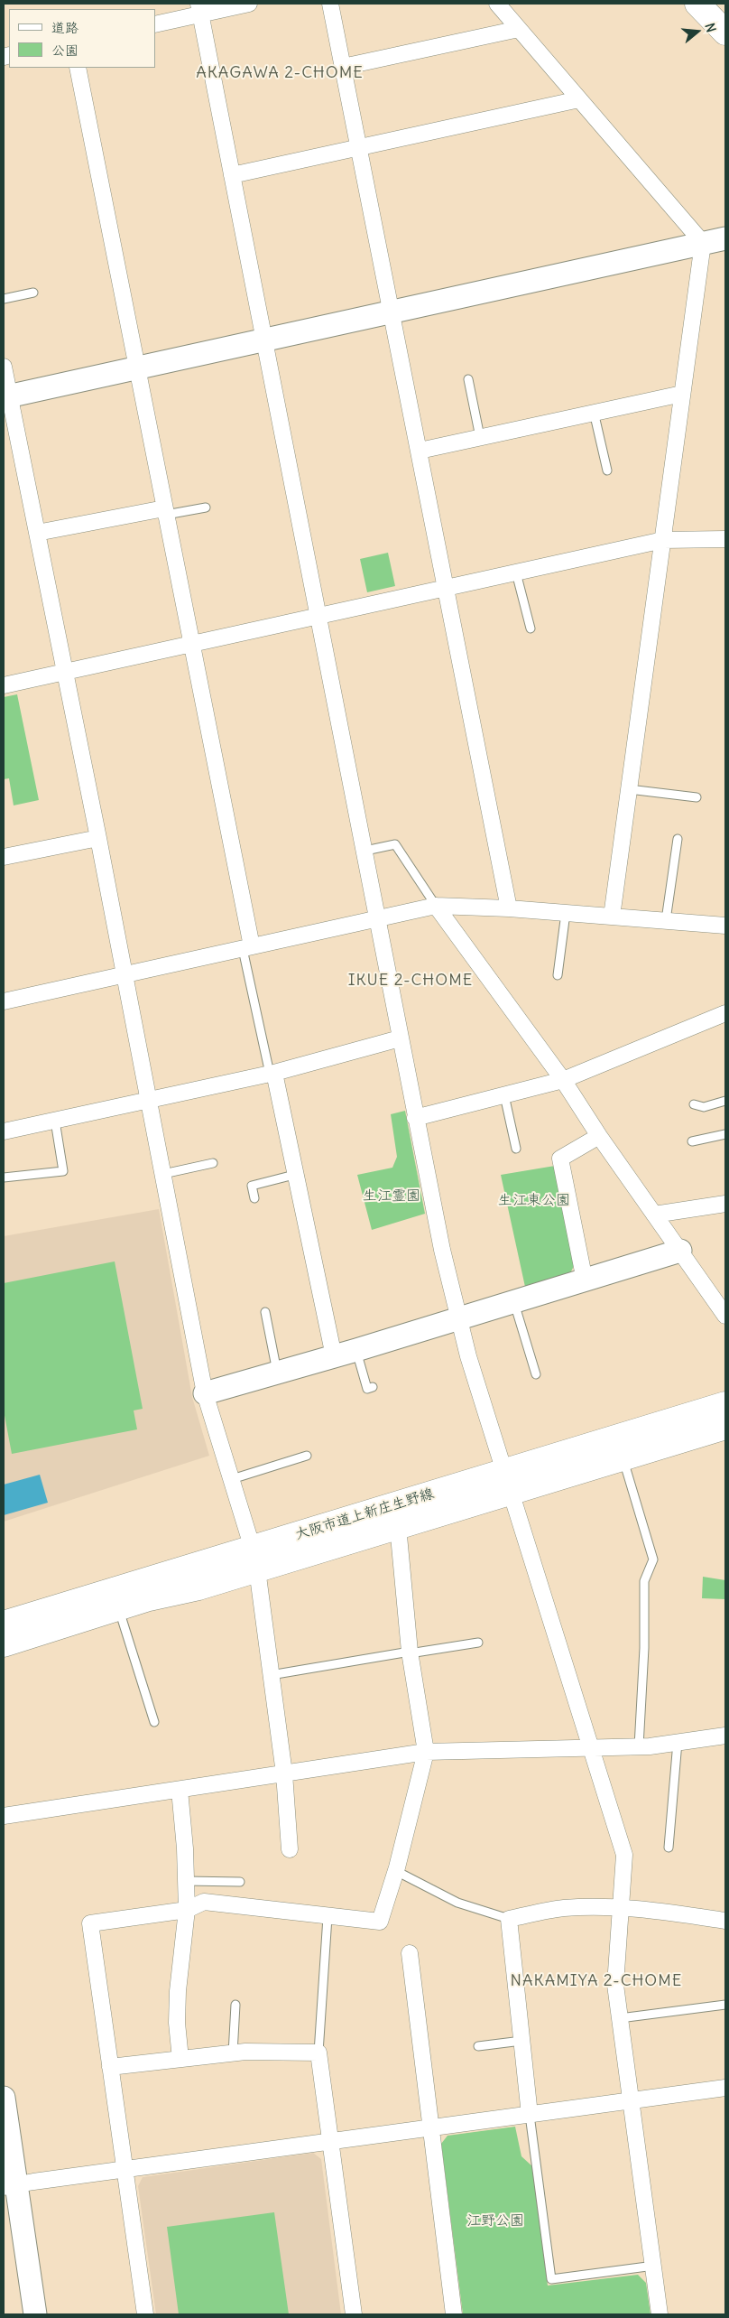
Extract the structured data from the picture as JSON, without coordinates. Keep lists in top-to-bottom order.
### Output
{
  "streets": {
    "main road": ["大阪市道上新庄生野線"]
  },
  "districts": ["AKAGAWA 2-CHOME", "IKUE 2-CHOME", "NAKAMIYA 2-CHOME"],
  "parks": ["生江霊園", "生江東公園", "江野公園"],
  "legend": ["道路", "公園"],
  "north": "right"
}
